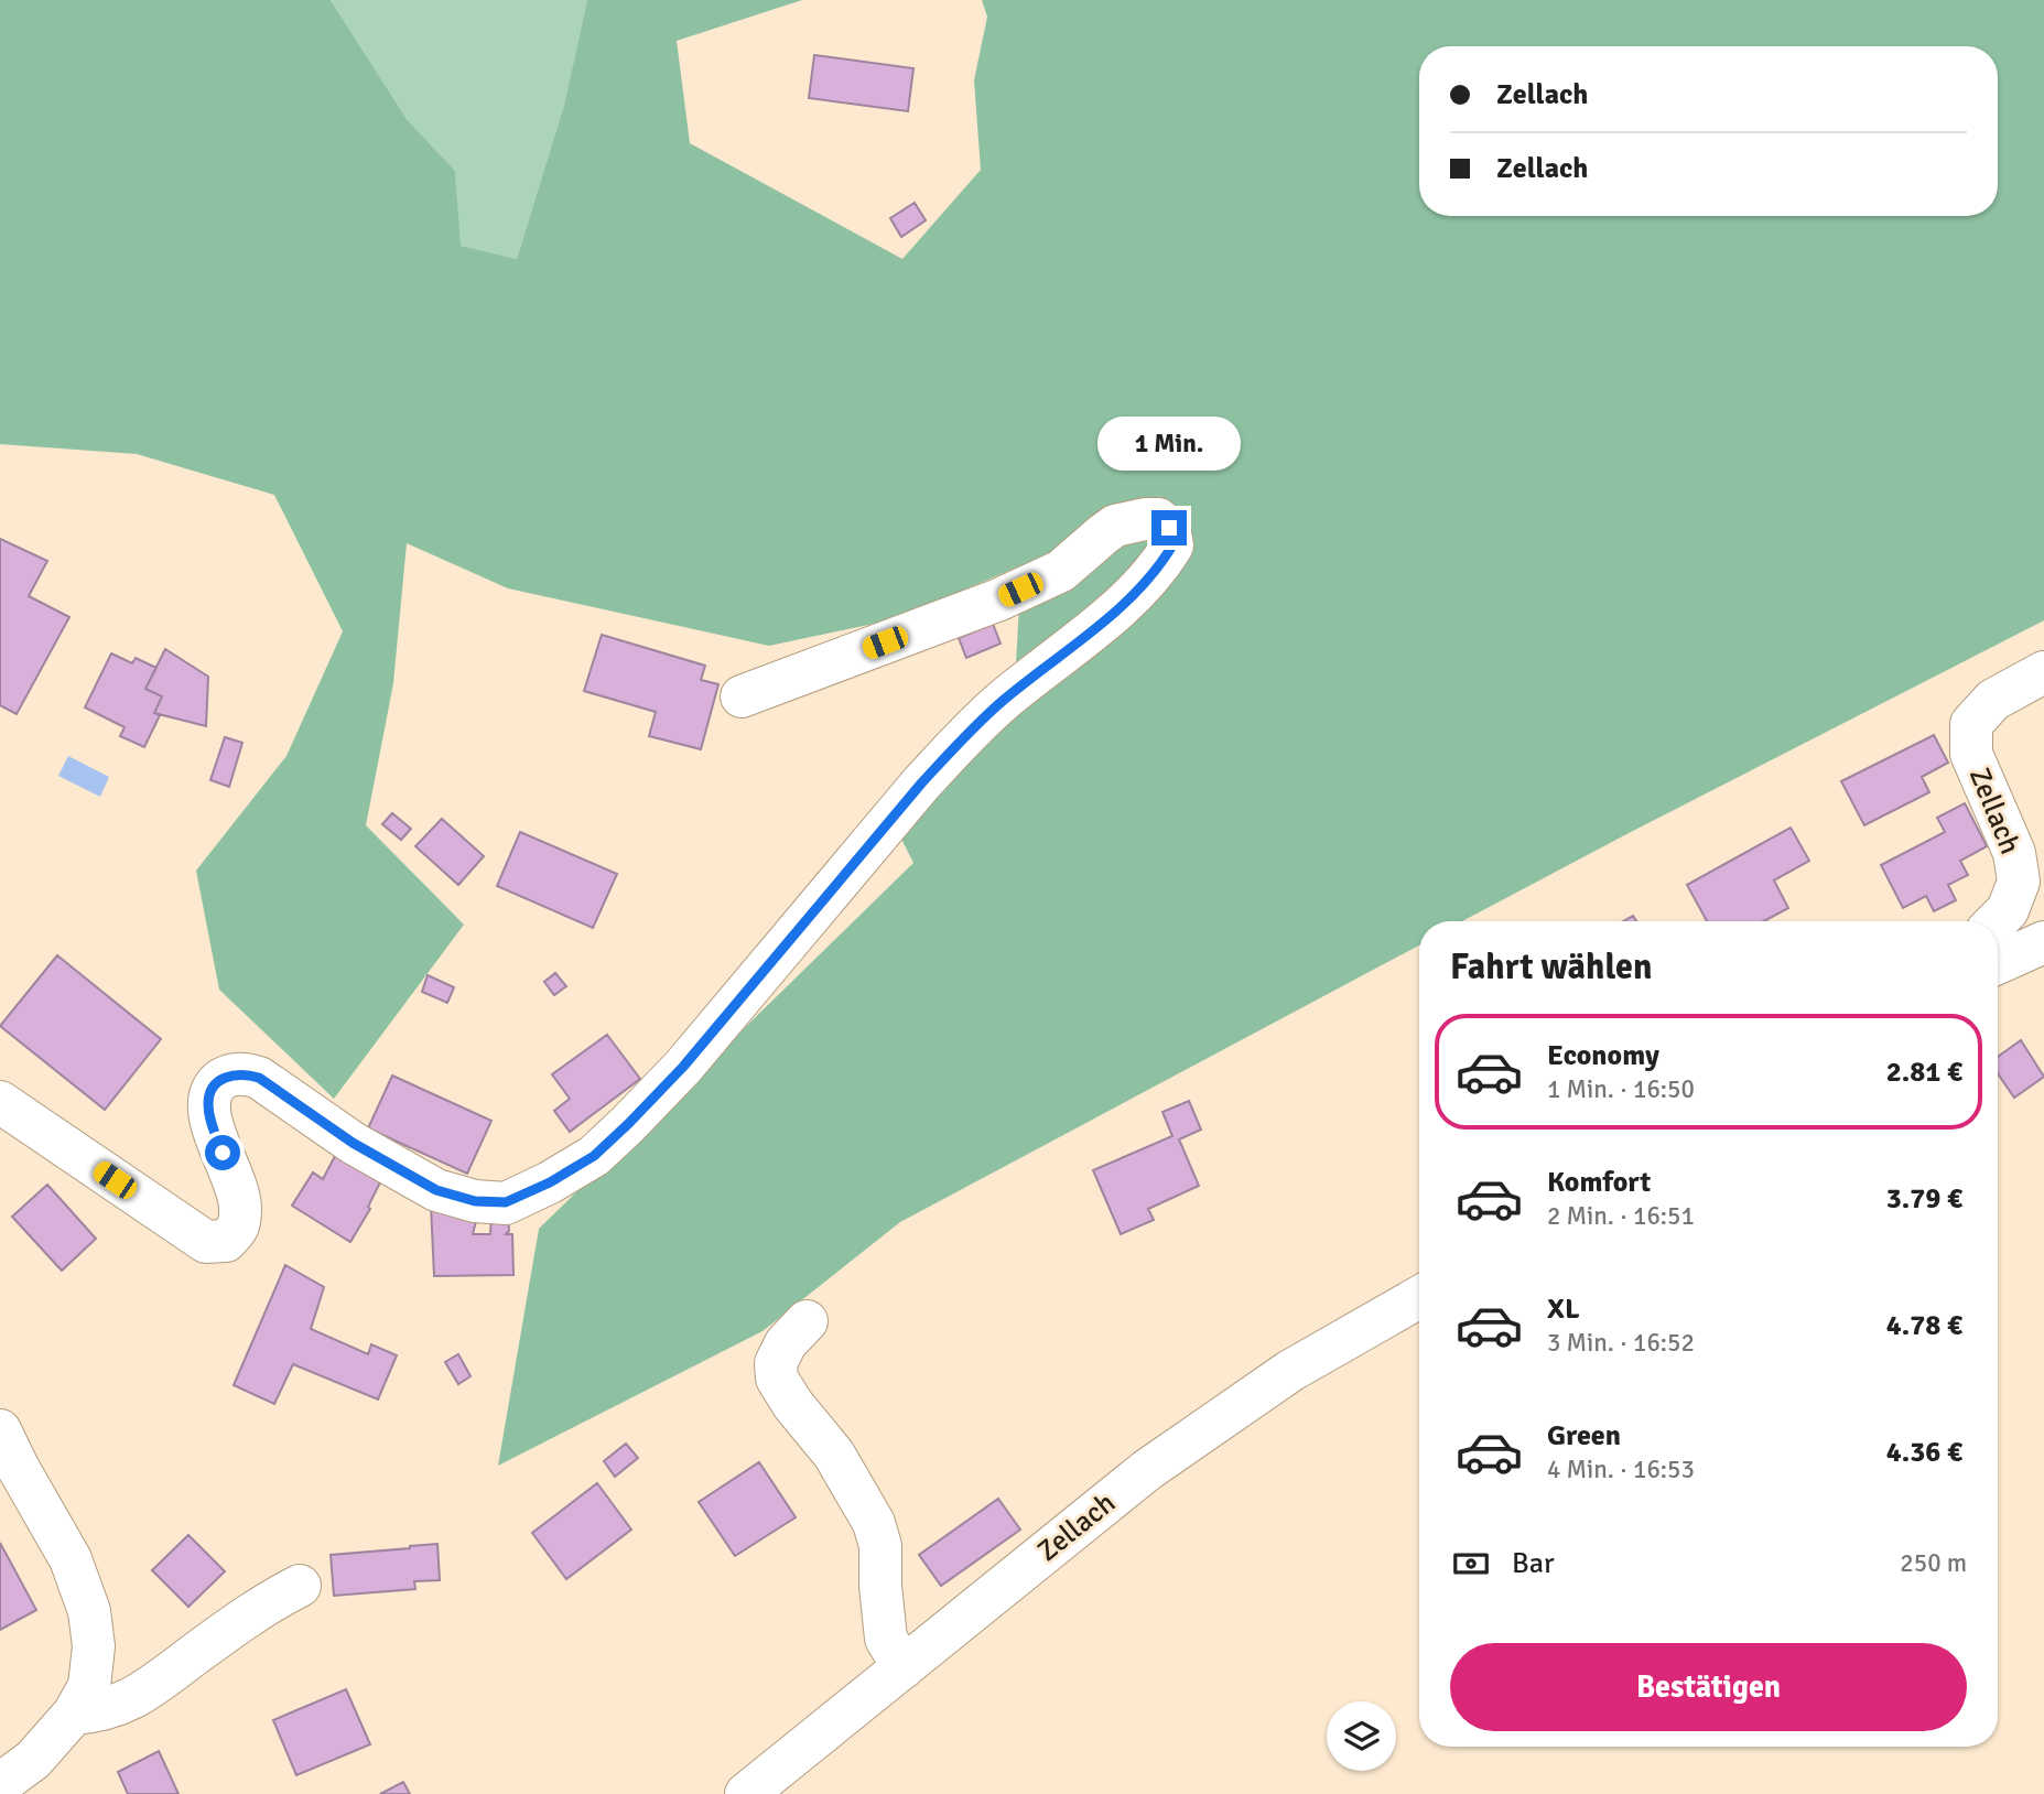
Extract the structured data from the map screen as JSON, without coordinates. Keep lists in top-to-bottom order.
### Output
{
  "streets": {
    "street": ["Zellach"]
  },
  "page": {
    "banner": ["Zellach", "Zellach"],
    "bubble": "1 Min.",
    "heading": "Fahrt wählen",
    "list": [
      {
        "name": "Economy",
        "note": "1 Min. · 16:50",
        "value": "2.81 €"
      },
      {
        "name": "Komfort",
        "note": "2 Min. · 16:51",
        "value": "3.79 €"
      },
      {
        "name": "XL",
        "note": "3 Min. · 16:52",
        "value": "4.78 €"
      },
      {
        "name": "Green",
        "note": "4 Min. · 16:53",
        "value": "4.36 €"
      }
    ],
    "pay": ["Bar", "250 m"],
    "buttons": "Bestätigen"
  }
}
